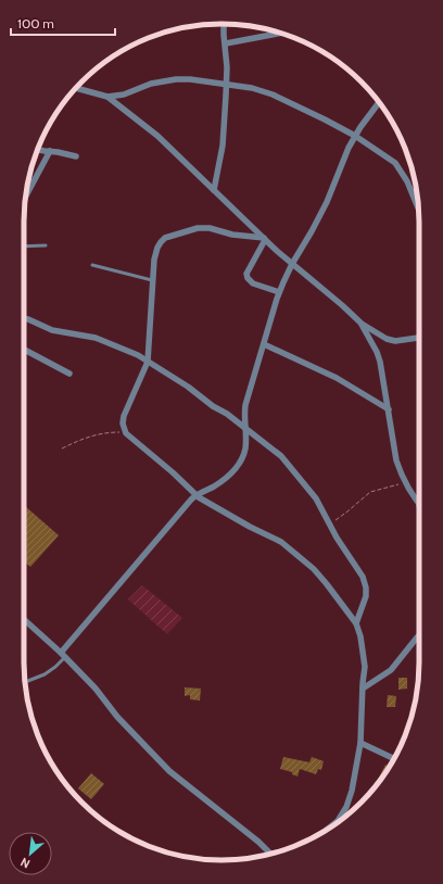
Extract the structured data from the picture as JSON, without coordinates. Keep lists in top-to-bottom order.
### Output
{
  "scale_bar": "100 m",
  "north": "bottom left"
}
